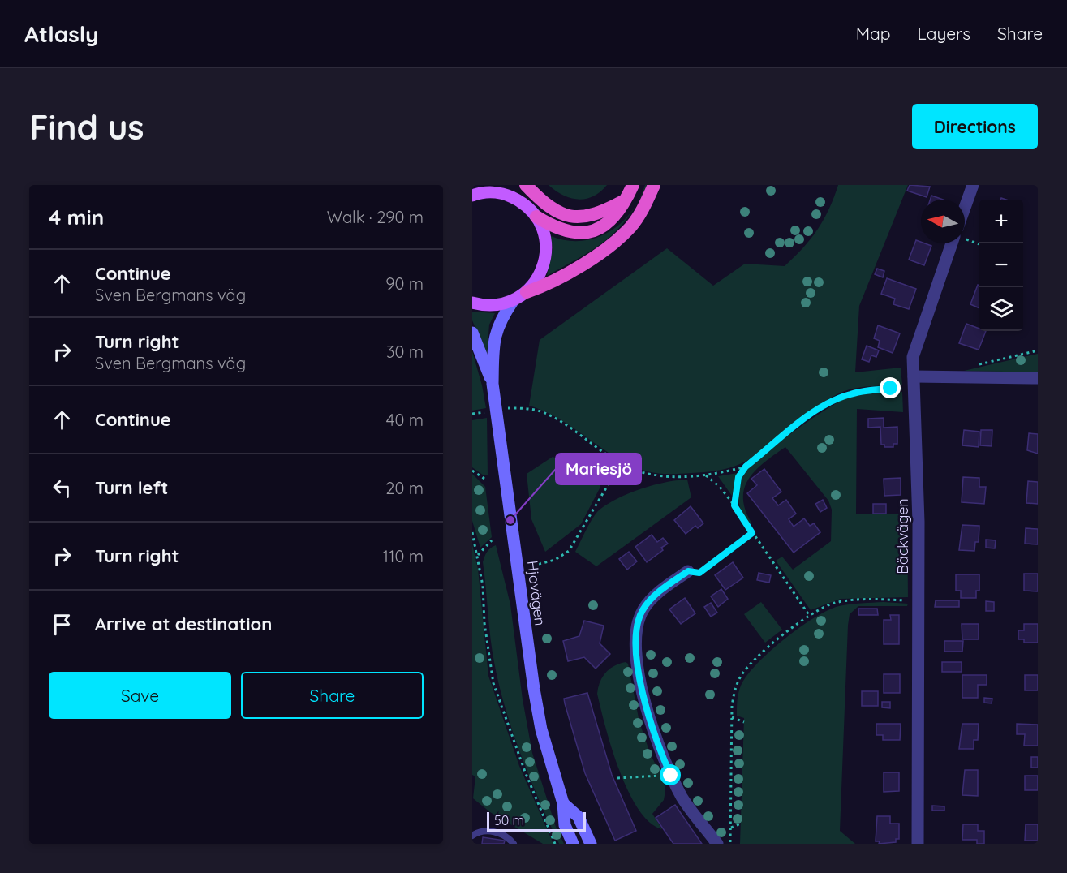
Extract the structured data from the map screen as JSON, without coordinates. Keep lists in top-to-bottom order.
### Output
{
  "streets": {
    "main road": ["Hjovägen"],
    "street": ["Bäckvägen"]
  },
  "places": ["Mariesjö"],
  "scale_bar": "50 m",
  "north": "left",
  "page": {
    "header": "Atlasly",
    "nav": ["Map", "Layers", "Share"],
    "buttons": [
      "Directions",
      ["Save", "Share"]
    ],
    "title": "Find us",
    "heading": ["4 min", "Walk · 290 m"],
    "map_buttons": ["+", "−"],
    "list": [
      ["Continue", "Sven Bergmans väg", "90 m"],
      ["Turn right", "Sven Bergmans väg", "30 m"],
      ["Continue", "40 m"],
      ["Turn left", "20 m"],
      ["Turn right", "110 m"],
      "Arrive at destination"
    ],
    "scale": "50 m"
  }
}
